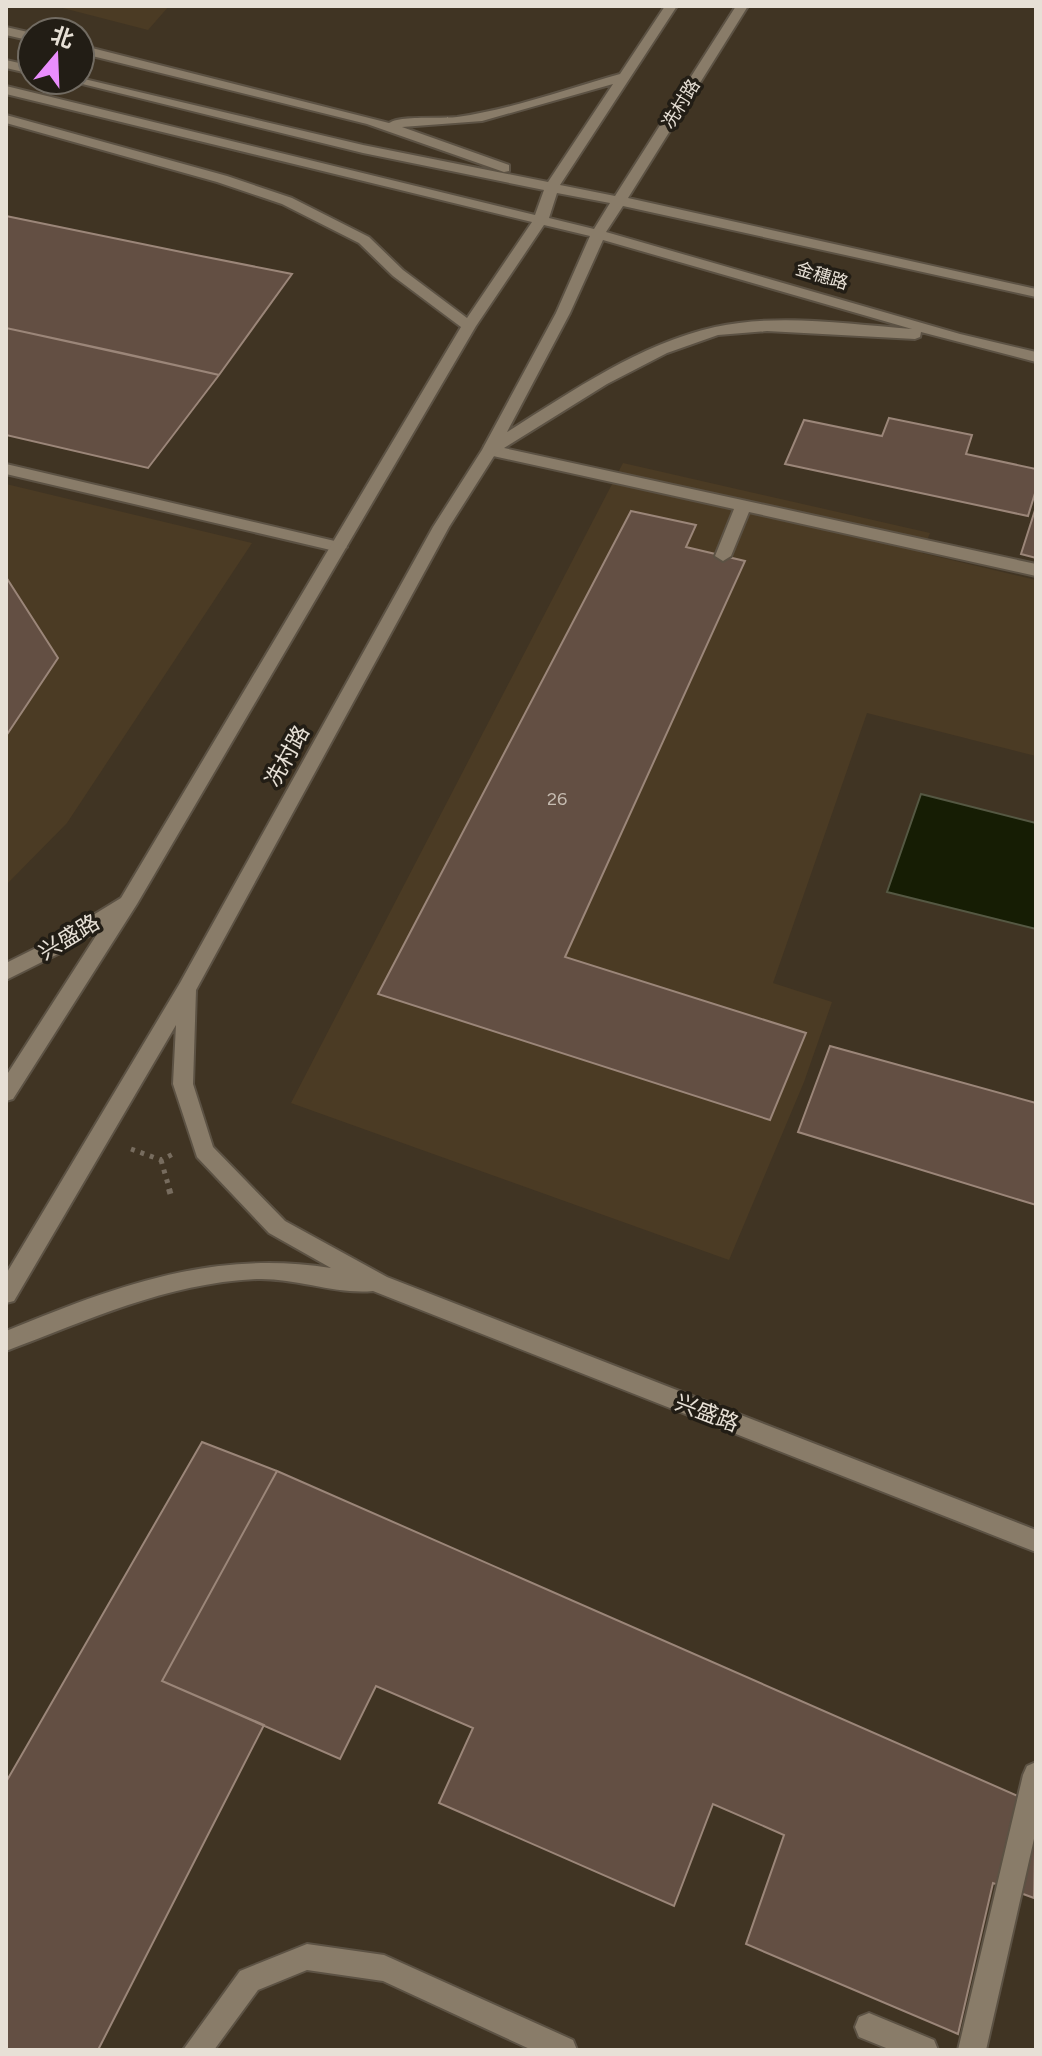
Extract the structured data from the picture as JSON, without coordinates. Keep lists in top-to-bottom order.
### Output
{
  "streets": {
    "main road": ["冼村路", "金穗路", "兴盛路"]
  },
  "crossings": [
    ["冼村路", "金穗路"]
  ],
  "house_numbers": ["26"],
  "north": "top"
}
